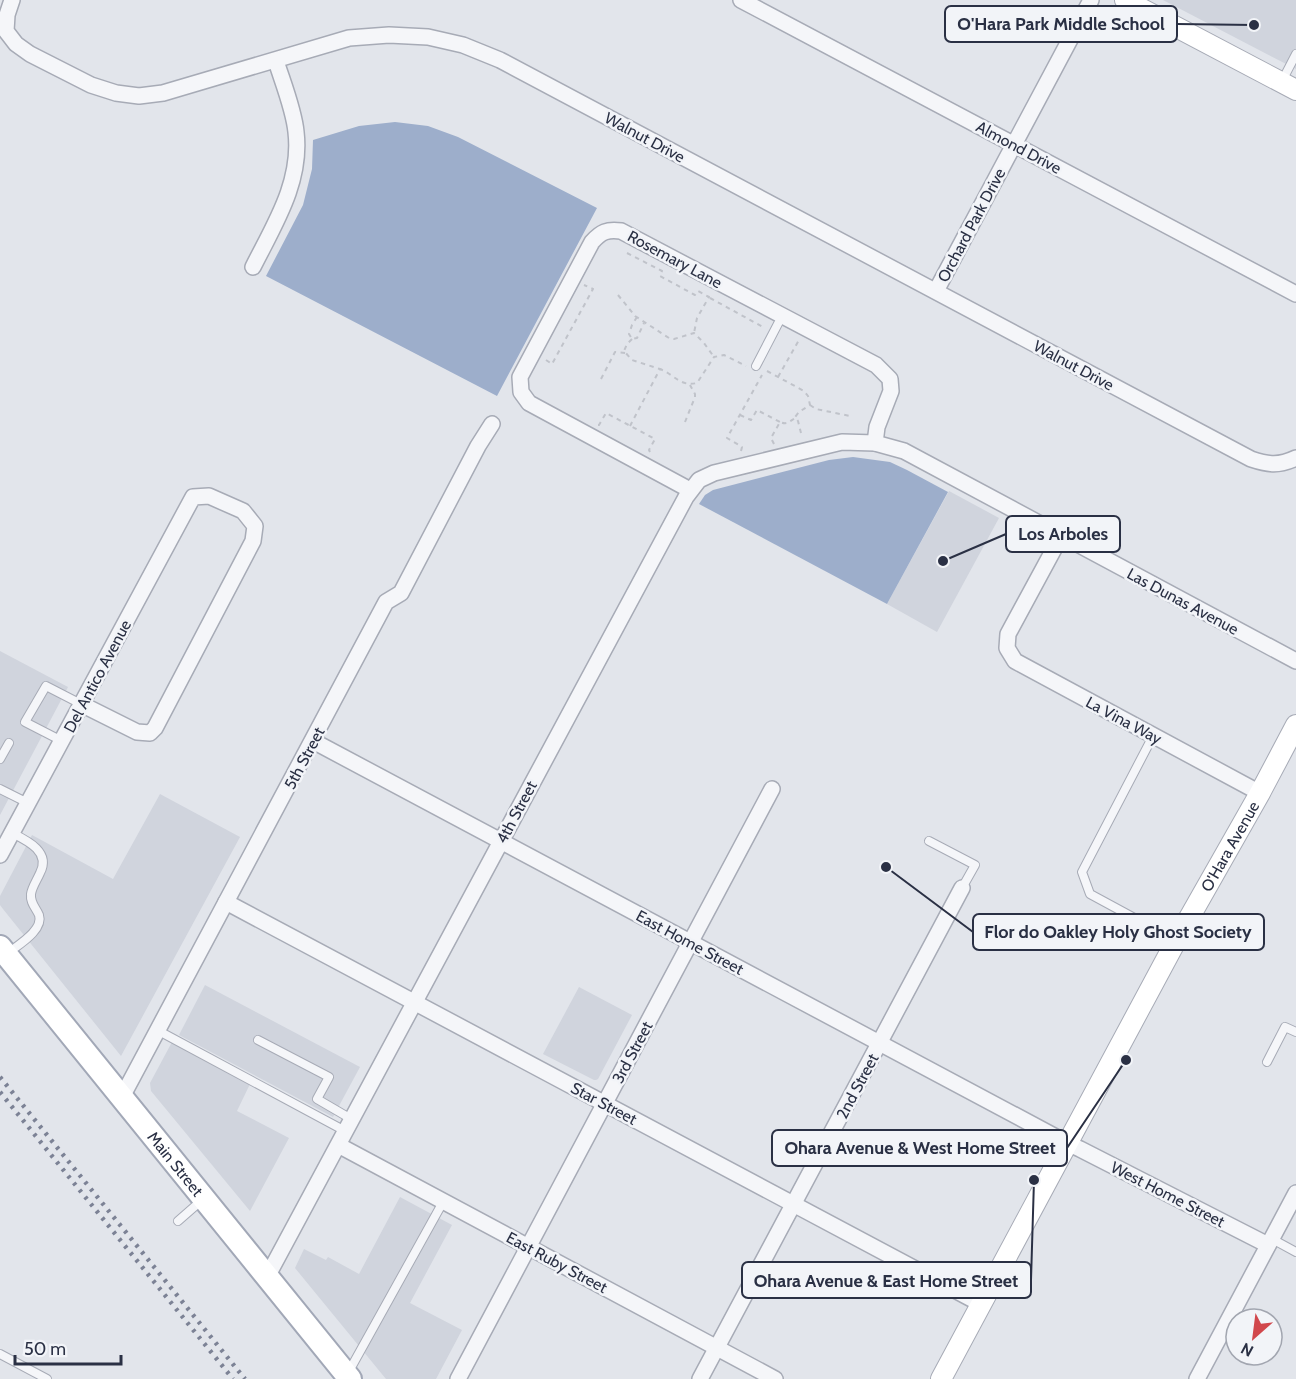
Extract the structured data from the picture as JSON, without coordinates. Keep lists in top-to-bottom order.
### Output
{
  "streets": {
    "main road": ["O'Hara Avenue", "Main Street"],
    "street": [
      "Walnut Drive",
      "Almond Drive",
      "Orchard Park Drive",
      "Rosemary Lane",
      "Las Dunas Avenue",
      "Del Antico Avenue",
      "La Vina Way",
      "5th Street",
      "4th Street",
      "East Home Street",
      "3rd Street",
      "2nd Street",
      "Star Street",
      "West Home Street",
      "East Ruby Street"
    ]
  },
  "crossings": [
    ["Walnut Drive", "Orchard Park Drive"],
    ["Almond Drive", "Orchard Park Drive"],
    ["Rosemary Lane", "Las Dunas Avenue"],
    ["Rosemary Lane", "4th Street"],
    ["Las Dunas Avenue", "La Vina Way"],
    ["Las Dunas Avenue", "4th Street"],
    ["La Vina Way", "O'Hara Avenue"],
    ["5th Street", "East Home Street"],
    ["5th Street", "Star Street"],
    ["5th Street", "Main Street"],
    ["4th Street", "East Home Street"],
    ["4th Street", "Star Street"],
    ["4th Street", "Main Street"],
    ["4th Street", "East Ruby Street"],
    ["O'Hara Avenue", "East Home Street"],
    ["O'Hara Avenue", "Star Street"],
    ["O'Hara Avenue", "West Home Street"],
    ["East Home Street", "3rd Street"],
    ["East Home Street", "2nd Street"],
    ["East Home Street", "West Home Street"],
    ["3rd Street", "Star Street"],
    ["3rd Street", "East Ruby Street"],
    ["2nd Street", "Star Street"],
    ["2nd Street", "East Ruby Street"]
  ],
  "places": [
    "O'Hara Park Middle School",
    "Los Arboles",
    "Flor do Oakley Holy Ghost Society",
    "Ohara Avenue & West Home Street",
    "Ohara Avenue & East Home Street"
  ],
  "scale_bar": "50 m",
  "north": "bottom left"
}
